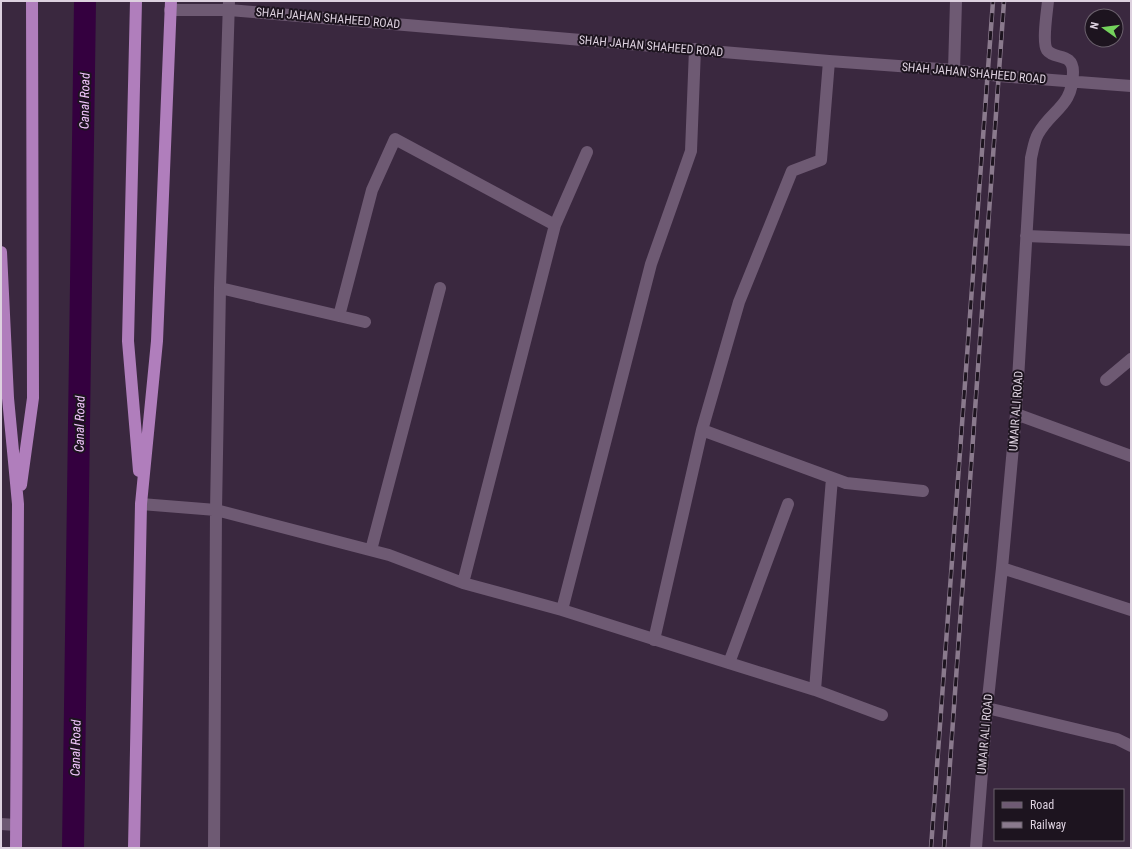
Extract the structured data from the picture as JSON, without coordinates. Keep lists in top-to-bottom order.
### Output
{
  "streets": {
    "street": ["SHAH JAHAN SHAHEED ROAD", "UMAIR ALI ROAD"]
  },
  "crossings": [
    ["SHAH JAHAN SHAHEED ROAD", "UMAIR ALI ROAD"]
  ],
  "water": ["Canal Road"],
  "legend": ["Road", "Railway"],
  "north": "left"
}
